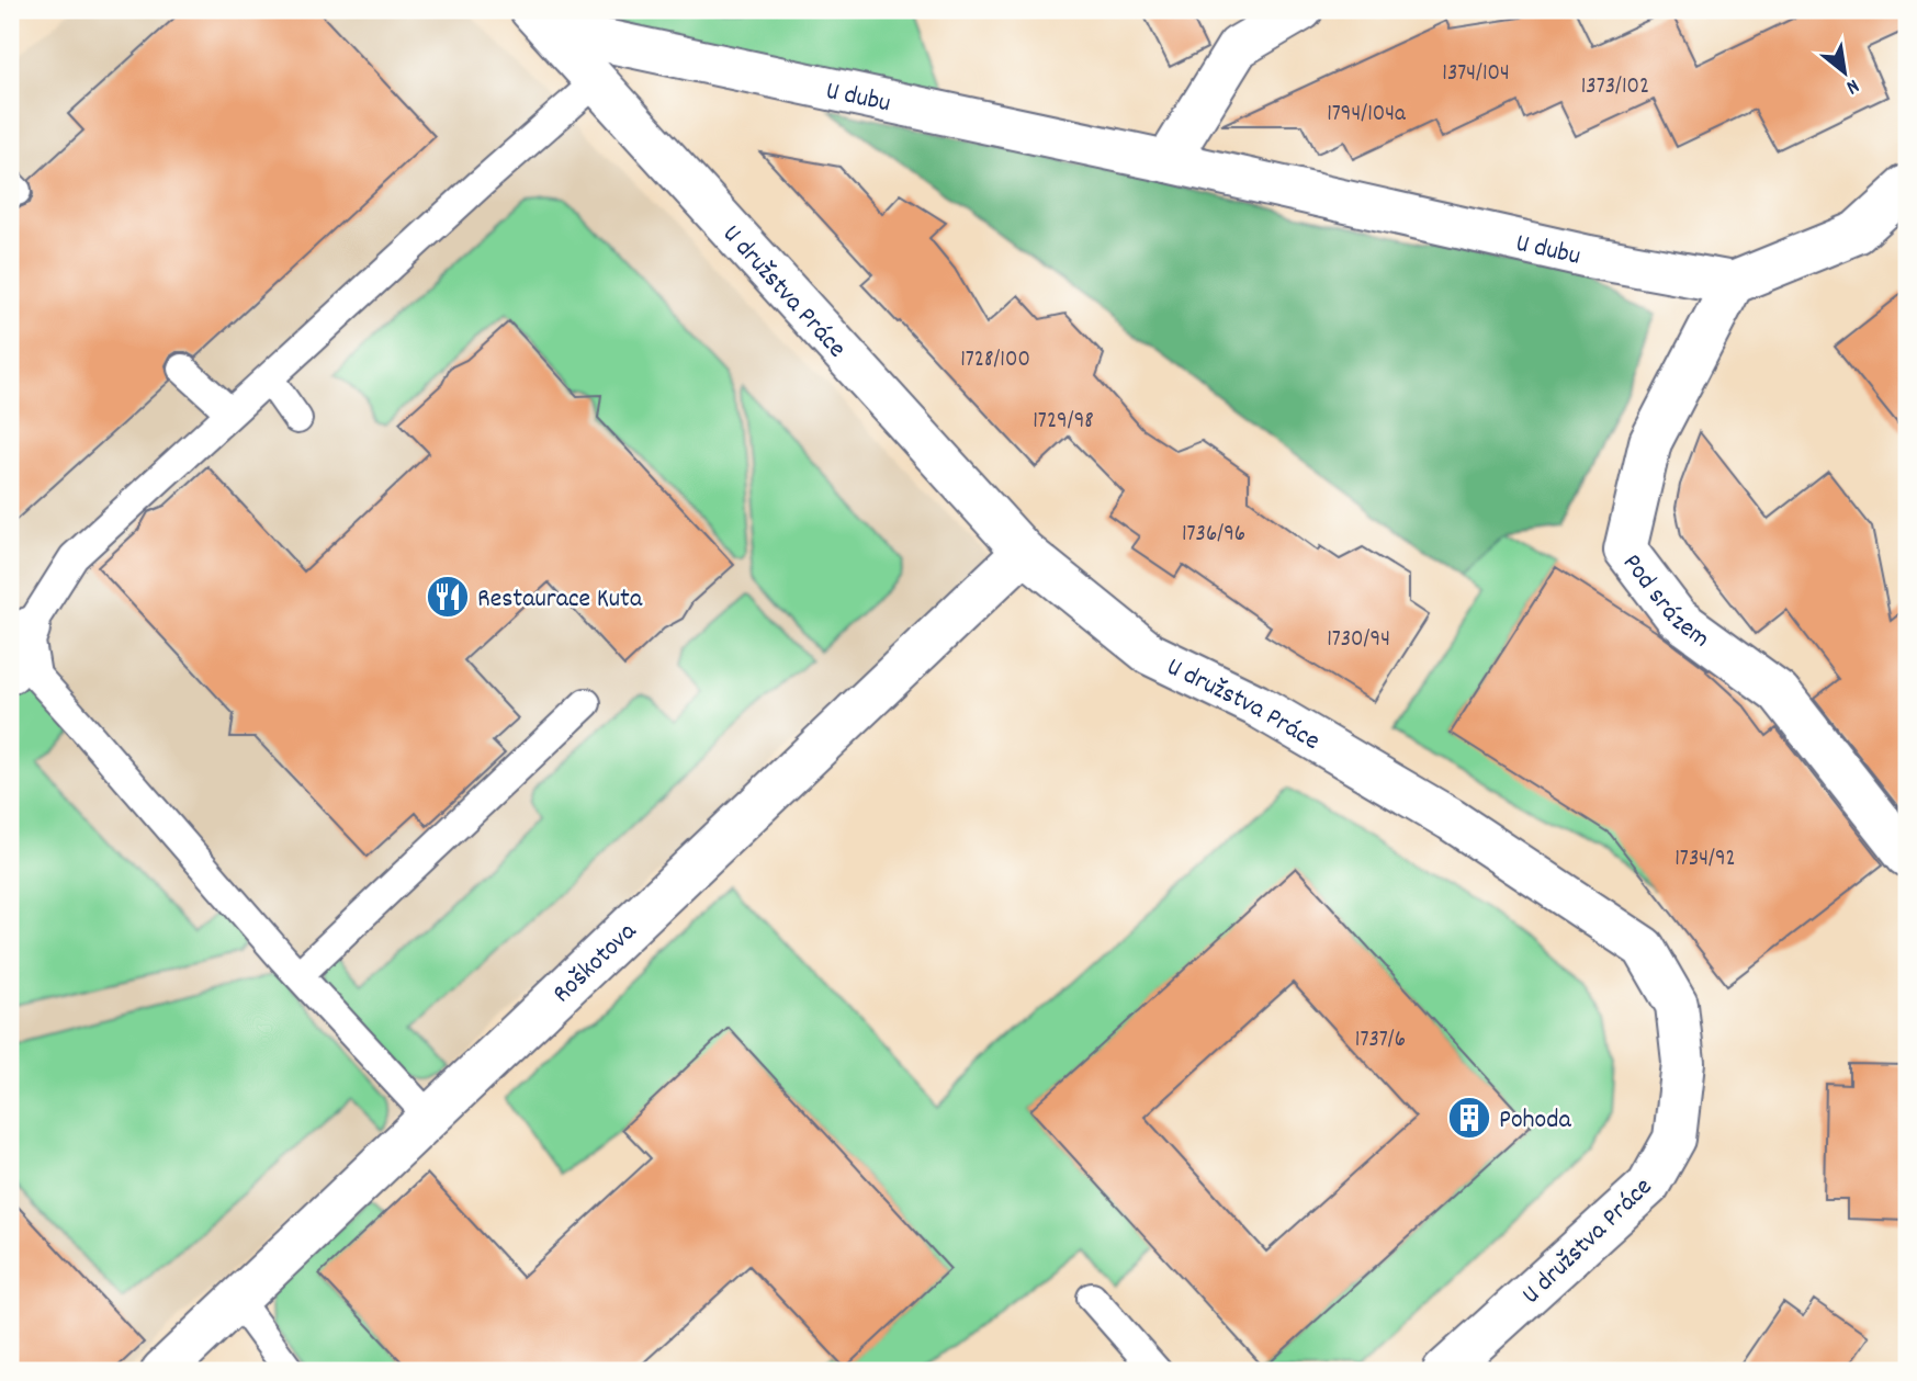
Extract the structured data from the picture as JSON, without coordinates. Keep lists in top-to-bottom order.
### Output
{
  "streets": {
    "street": [
      "U dubu",
      "U družstva Práce",
      "Pod srázem",
      "Roškotova"
    ]
  },
  "crossings": [
    ["U dubu", "U družstva Práce"],
    ["U dubu", "Pod srázem"],
    ["U družstva Práce", "Roškotova"]
  ],
  "places": {
    "restaurant": ["Restaurace Kuta"],
    "building": ["Pohoda"]
  },
  "house_numbers": [
    "1374/104",
    "1373/102",
    "1794/104a",
    "1728/100",
    "1729/98",
    "1736/96",
    "1730/94",
    "1734/92",
    "1737/6"
  ],
  "north": "bottom right"
}
